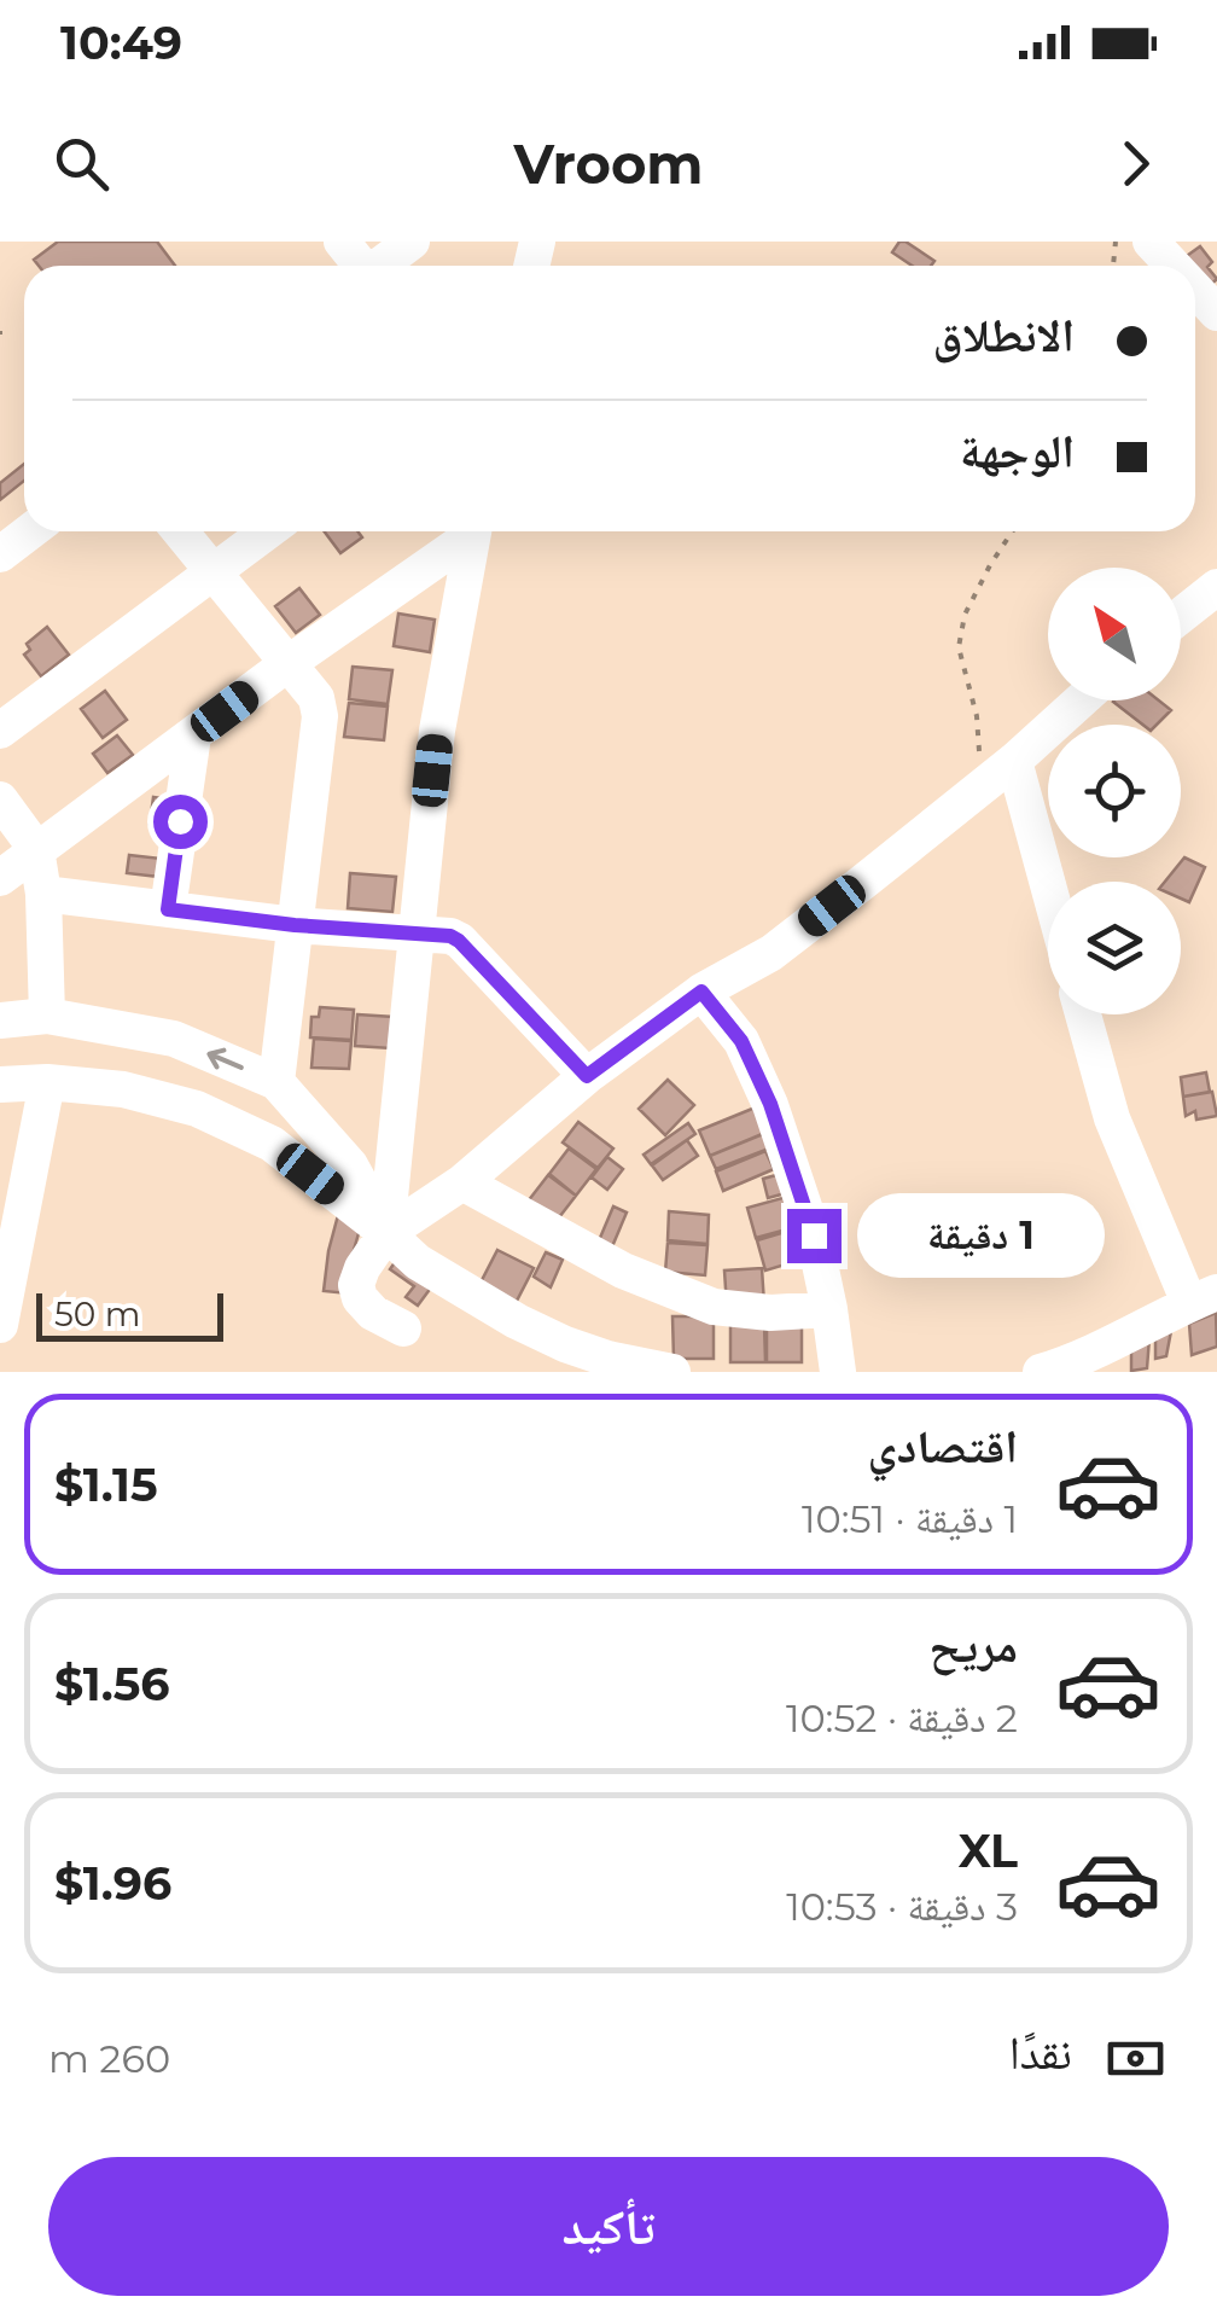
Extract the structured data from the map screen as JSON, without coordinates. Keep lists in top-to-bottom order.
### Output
{
  "scale_bar": "50 m",
  "north": "top left",
  "page": {
    "status": "10:49",
    "header": "Vroom",
    "banner": ["الانطلاق", "الوجهة"],
    "bubble": "1 دقيقة",
    "scale": "50 m",
    "list": [
      {
        "name": "اقتصادي",
        "note": "1 دقيقة · 10:51",
        "value": "$1.15"
      },
      {
        "name": "مريح",
        "note": "2 دقيقة · 10:52",
        "value": "$1.56"
      },
      {
        "name": "XL",
        "note": "3 دقيقة · 10:53",
        "value": "$1.96"
      }
    ],
    "pay": ["نقدًا", "260 m"],
    "buttons": "تأكيد"
  }
}
